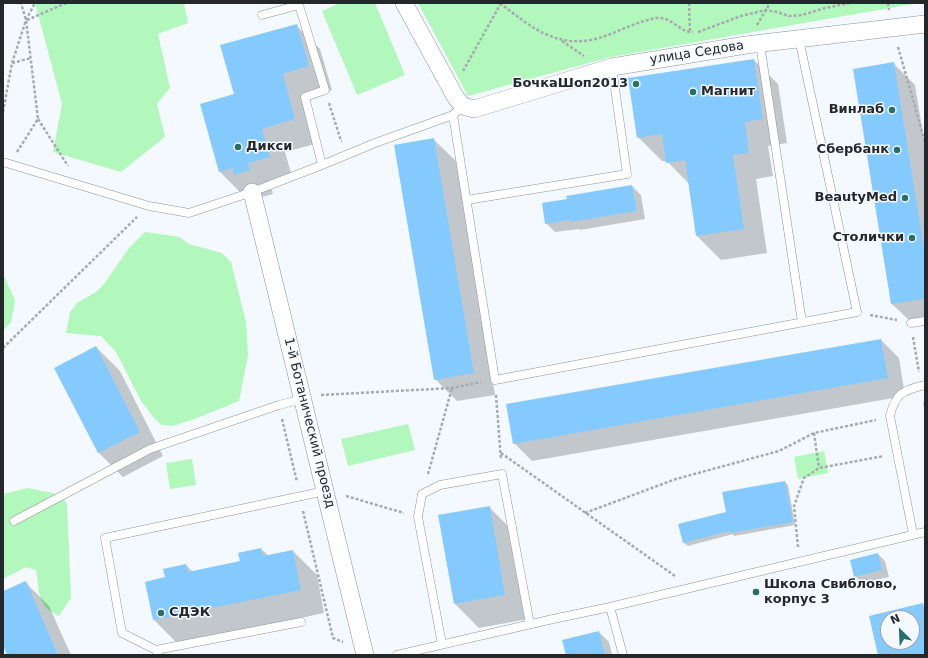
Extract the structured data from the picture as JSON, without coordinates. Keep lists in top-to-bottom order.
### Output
{
  "streets": {
    "street": ["улица Седова", "1-й Ботанический проезд"]
  },
  "places": [
    "БочкаШоп2013",
    "Магнит",
    "Винлаб",
    "Дикси",
    "Сбербанк",
    "BeautyMed",
    "Столички",
    "Школа Свиблово, корпус 3",
    "СДЭК"
  ],
  "north": "top left"
}
